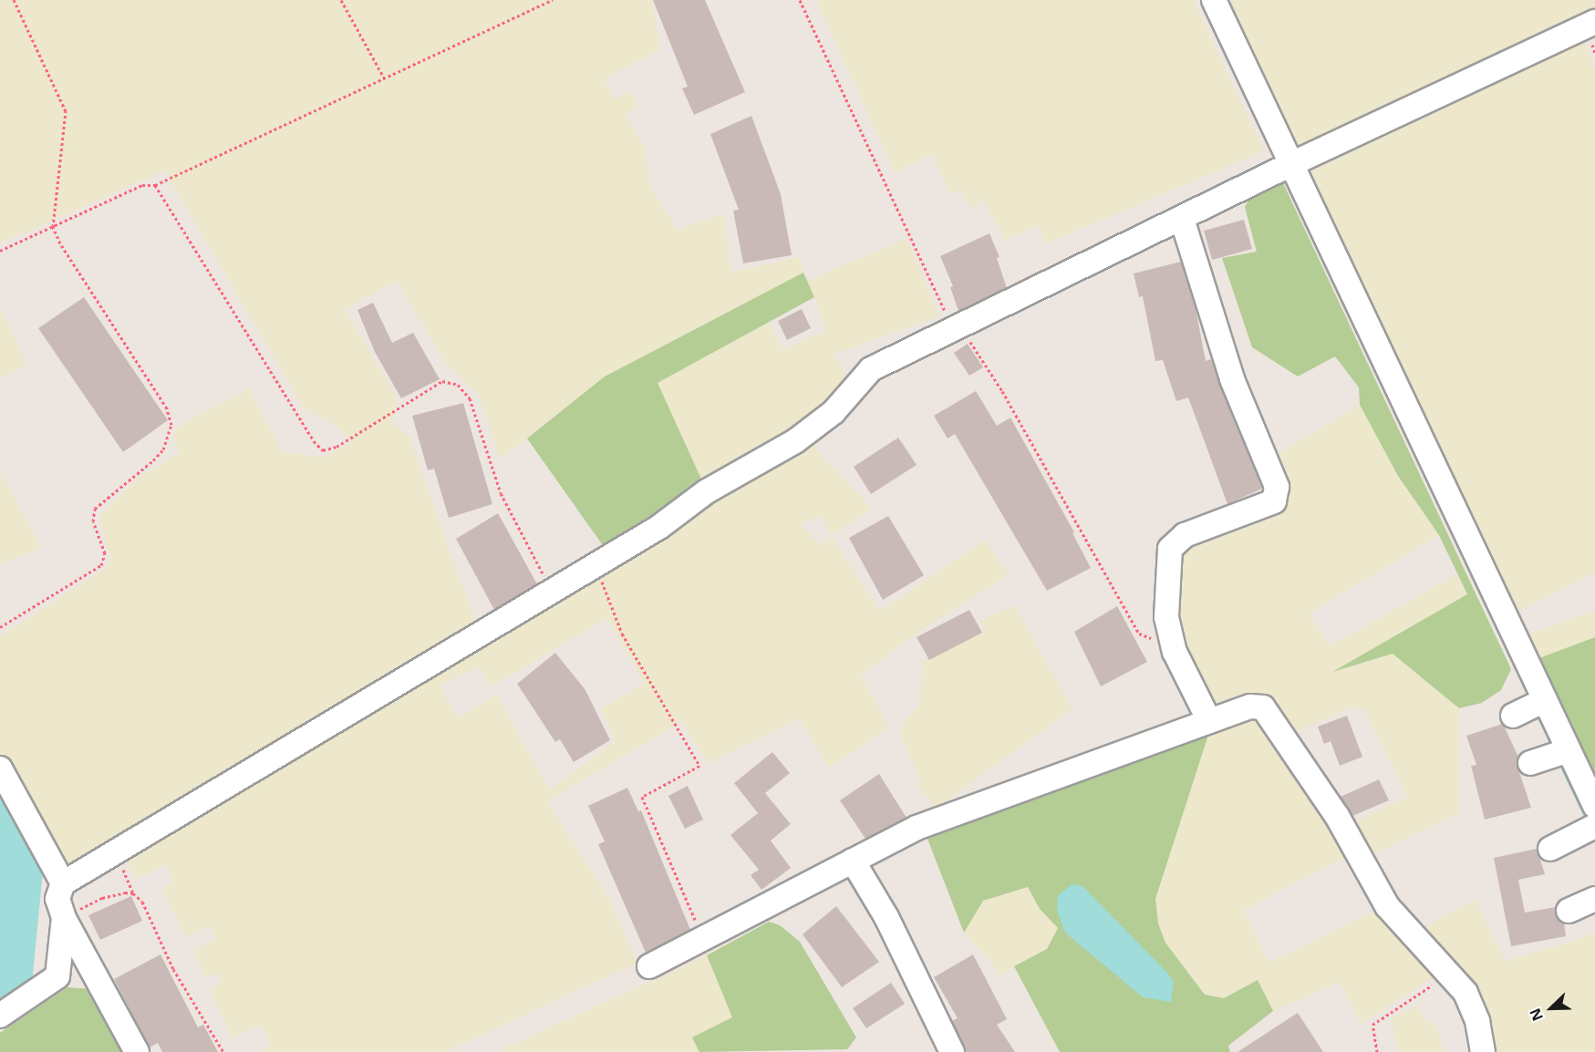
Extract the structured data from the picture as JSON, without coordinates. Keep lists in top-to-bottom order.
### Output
{
  "north": "bottom left"
}
